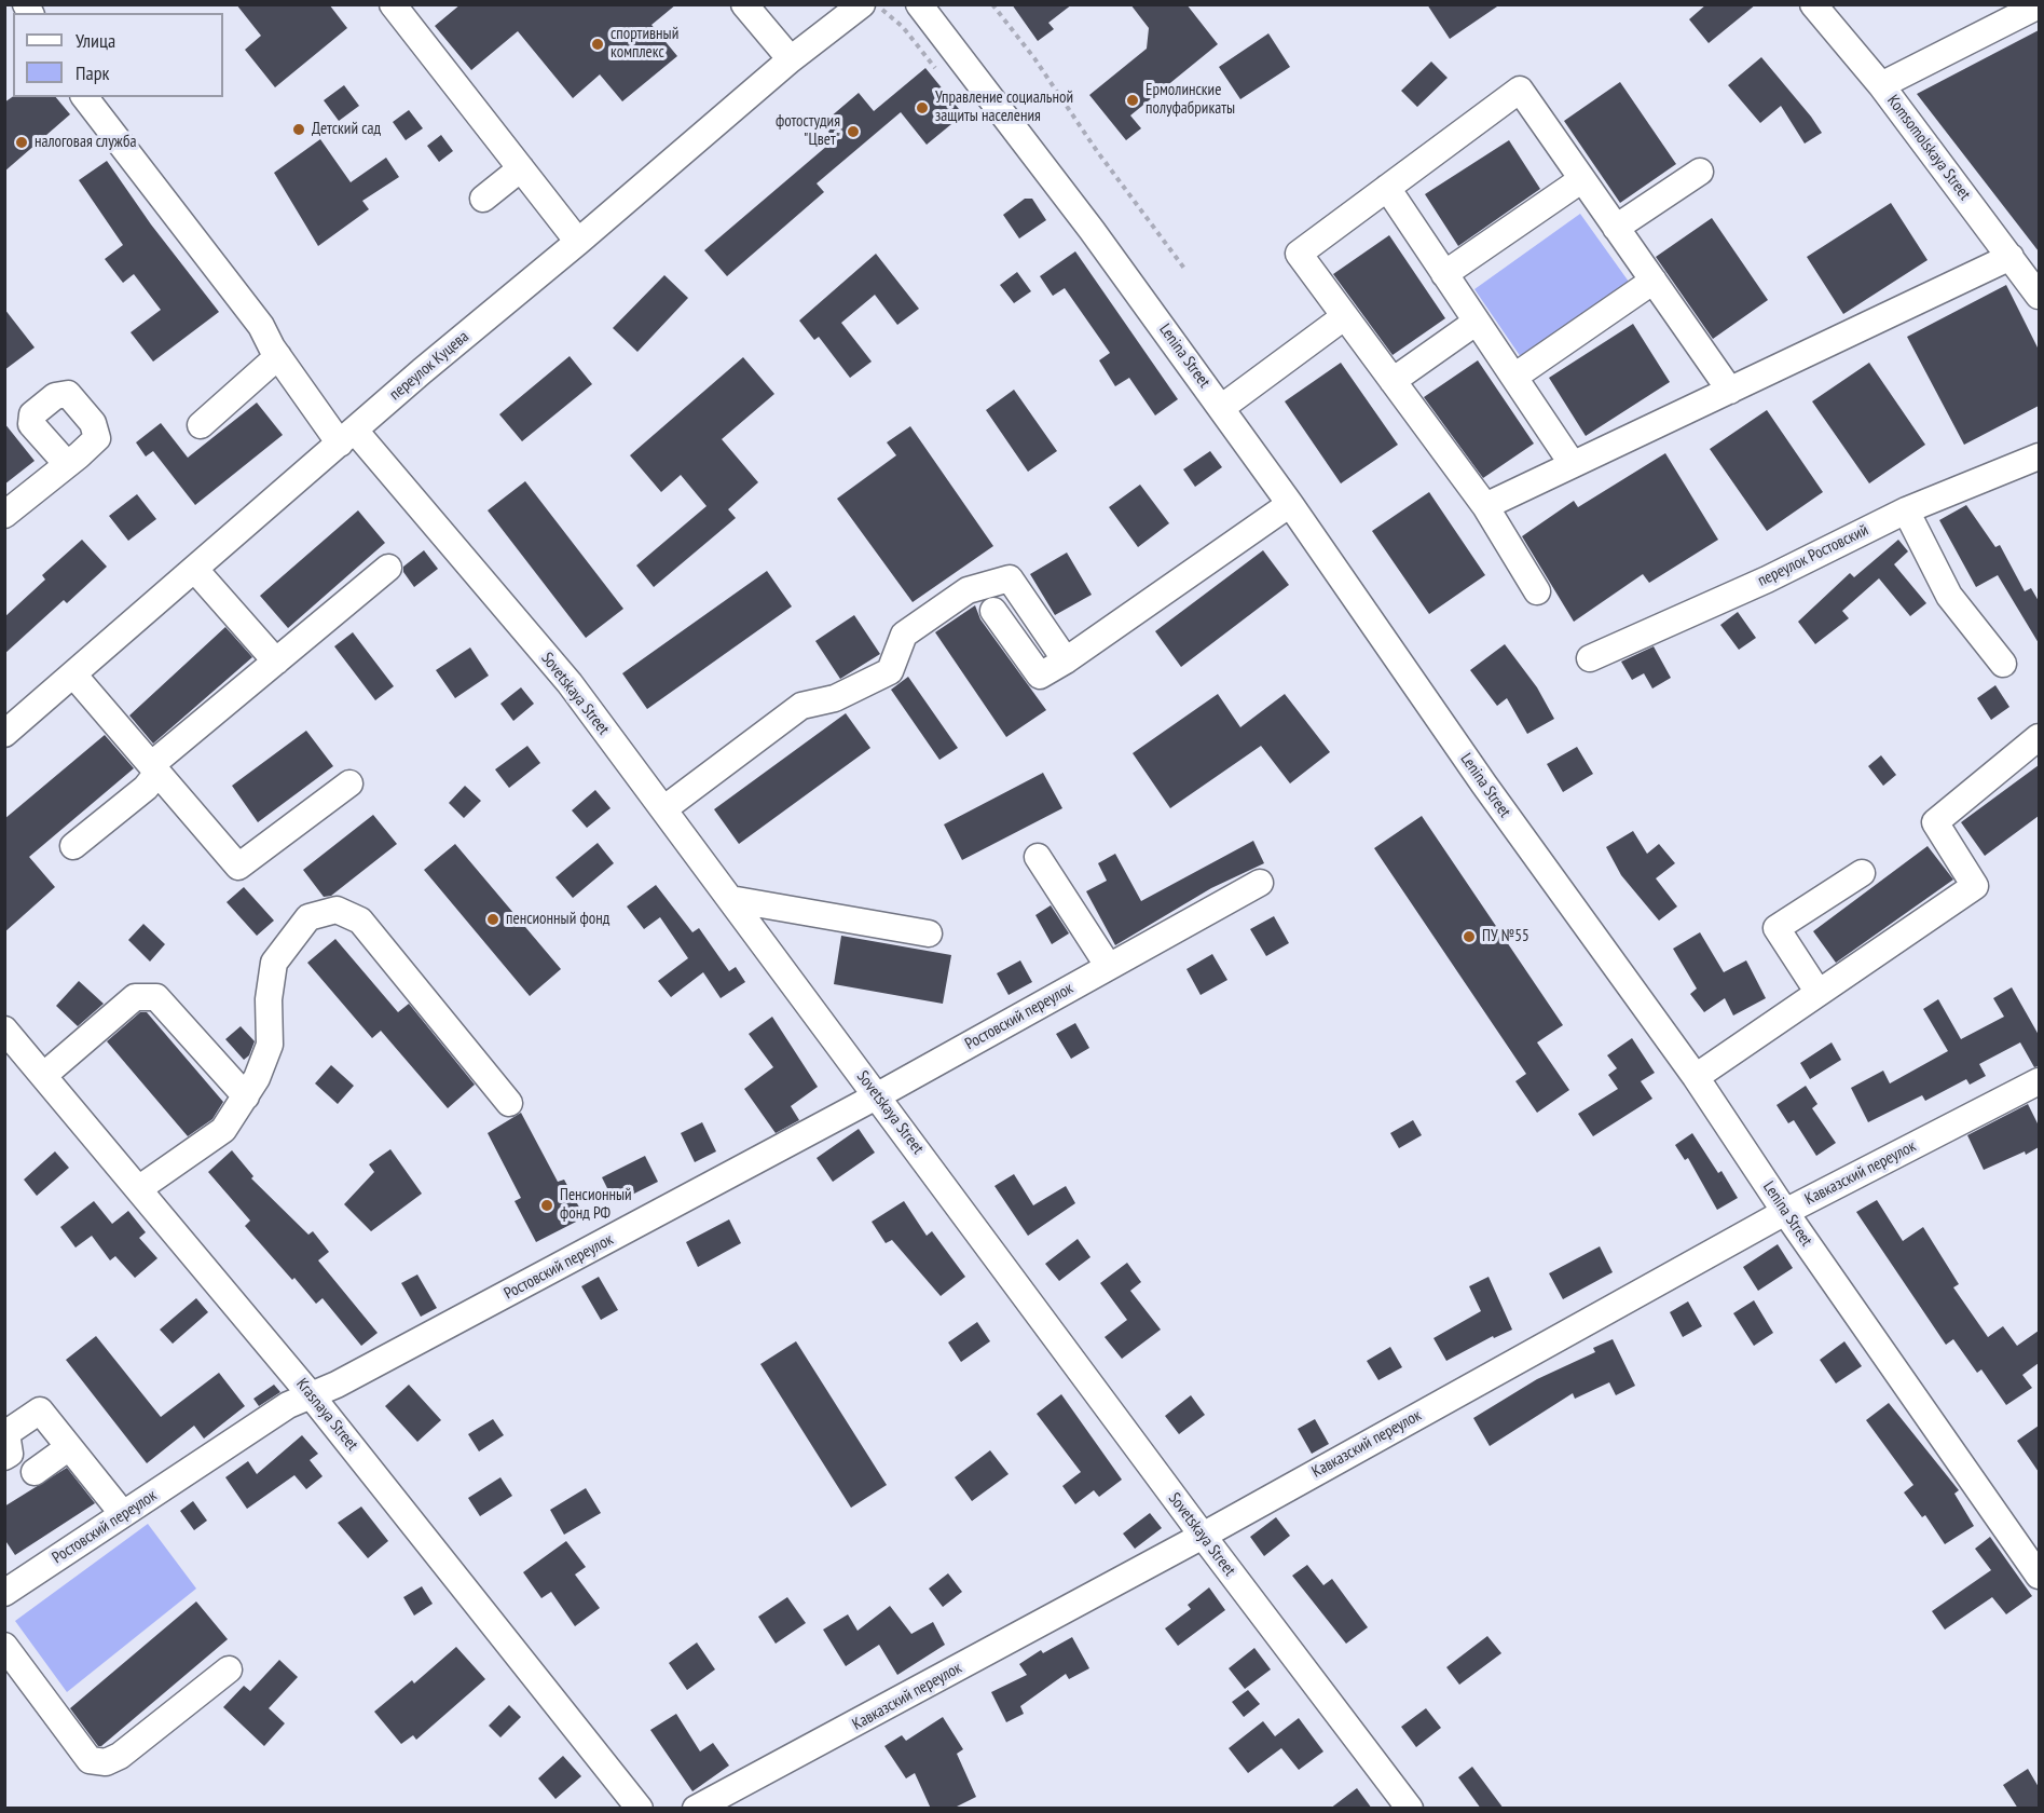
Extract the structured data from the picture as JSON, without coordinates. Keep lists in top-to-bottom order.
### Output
{
  "streets": {
    "street": [
      "Komsomolskaya Street",
      "Lenina Street",
      "переулок Куцева",
      "переулок Ростовский",
      "Sovetskaya Street",
      "Ростовский переулок",
      "Кавказский переулок",
      "Krasnaya Street"
    ]
  },
  "crossings": [
    ["Lenina Street", "Кавказский переулок"],
    ["переулок Куцева", "Sovetskaya Street"],
    ["Sovetskaya Street", "Ростовский переулок"],
    ["Sovetskaya Street", "Кавказский переулок"],
    ["Ростовский переулок", "Krasnaya Street"]
  ],
  "places": [
    "спортивный комплекс",
    "Ермолинские полуфабрикаты",
    "Управление социальной защиты населения",
    "Детский сад",
    "фотостудия \"Цвет\"",
    "налоговая служба",
    "пенсионный фонд",
    "ПУ №55",
    "Пенсионный фонд РФ"
  ],
  "legend": ["Улица", "Парк"]
}
